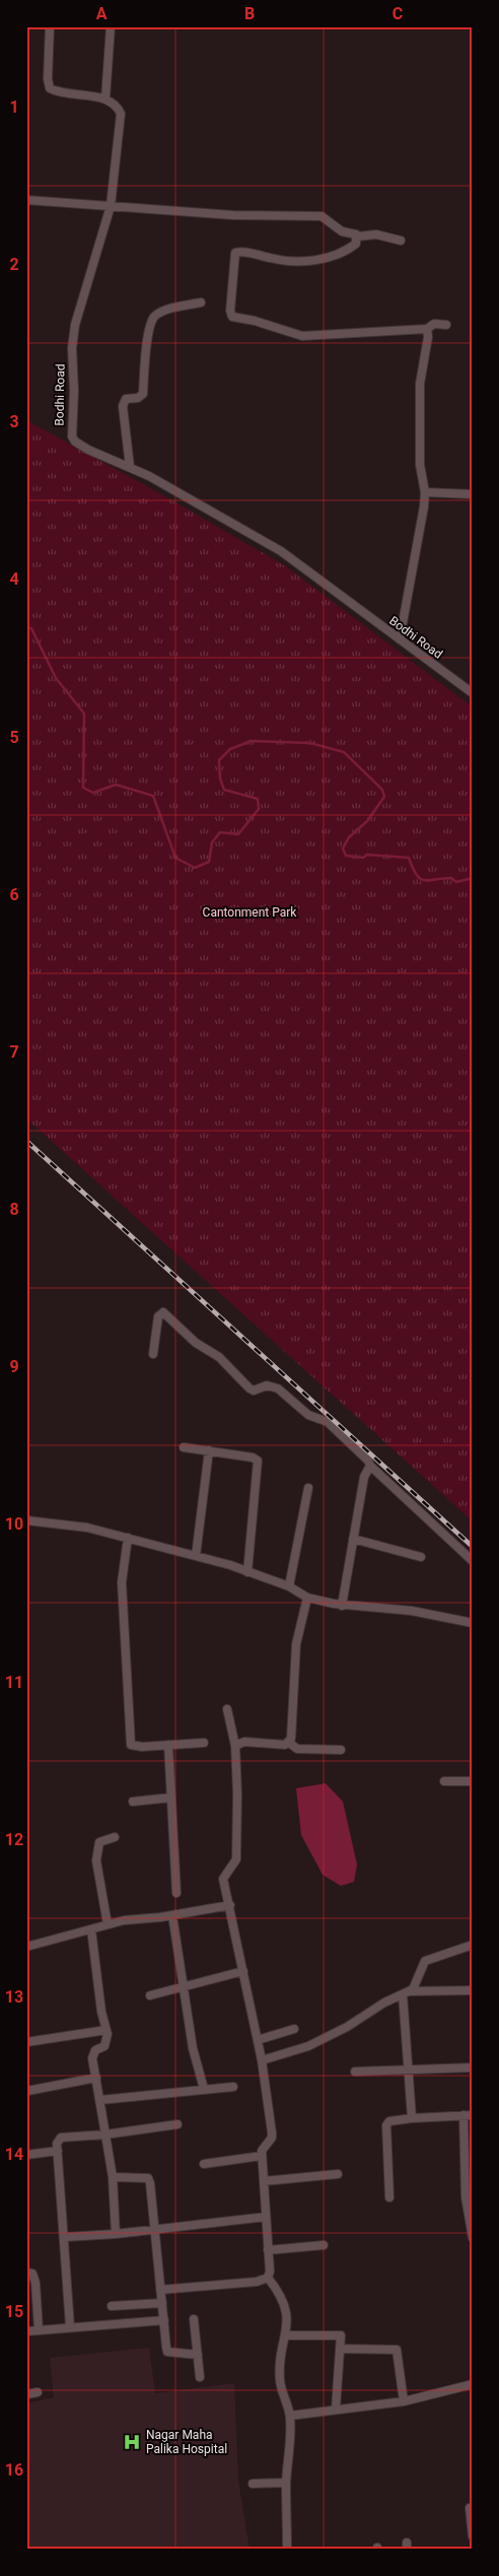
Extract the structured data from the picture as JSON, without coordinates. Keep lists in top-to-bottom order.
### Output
{
  "streets": {
    "street": ["Bodhi Road"]
  },
  "parks": ["Cantonment Park"],
  "places": {
    "hospital": ["Nagar Maha Palika Hospital"]
  },
  "grid": {
    "columns": ["A", "B", "C"],
    "rows": [
      "1",
      "2",
      "3",
      "4",
      "5",
      "6",
      "7",
      "8",
      "9",
      "10",
      "11",
      "12",
      "13",
      "14",
      "15",
      "16"
    ]
  }
}
